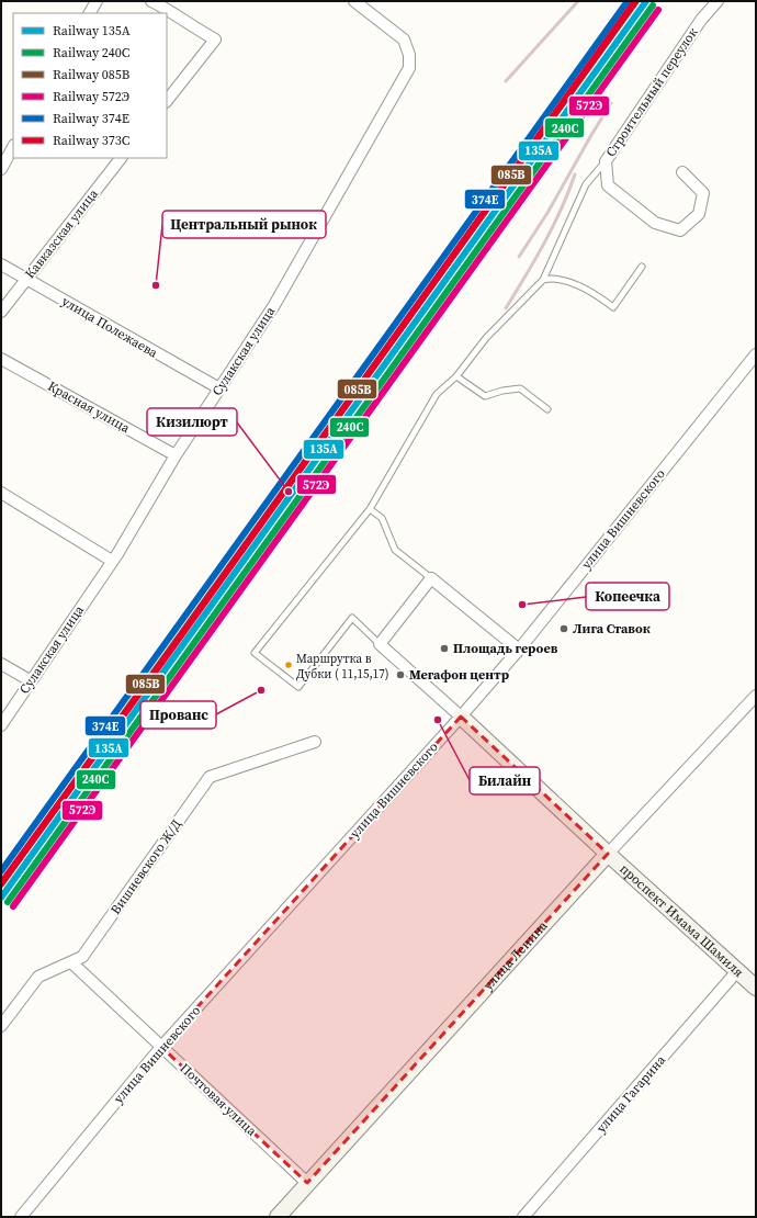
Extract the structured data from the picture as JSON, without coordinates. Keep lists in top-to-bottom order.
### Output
{
  "streets": {
    "street": [
      "Строительный переулок",
      "Кавказская улица",
      "улица Полежаева",
      "Сулакская улица",
      "Красная улица",
      "улица Вишневского",
      "Вишневского Ж/Д",
      "проспект Имама Шамиля",
      "улица Ленина",
      "улица Гагарина",
      "Почтовая улица"
    ]
  },
  "crossings": [
    ["Кавказская улица", "улица Полежаева"],
    ["улица Полежаева", "Сулакская улица"],
    ["Сулакская улица", "Красная улица"],
    ["улица Вишневского", "проспект Имама Шамиля"],
    ["улица Вишневского", "Почтовая улица"],
    ["Вишневского Ж/Д", "Почтовая улица"],
    ["проспект Имама Шамиля", "улица Ленина"],
    ["проспект Имама Шамиля", "улица Гагарина"],
    ["улица Ленина", "Почтовая улица"]
  ],
  "places": [
    "Центральный рынок",
    "Кизилюрт",
    "Копеечка",
    "Лига Ставок",
    "Площадь героев",
    "Маршрутка в Дубки ( 11,15,17)",
    "Мегафон центр",
    "Прованс",
    "Билайн"
  ],
  "lines": [
    "rail line 135А",
    "rail line 085В",
    "rail line 374Е",
    "rail line 373C",
    "rail line 240С",
    "rail line 572Э"
  ],
  "legend": [
    "Railway 135А",
    "Railway 240С",
    "Railway 085В",
    "Railway 572Э",
    "Railway 374Е",
    "Railway 373C"
  ]
}
